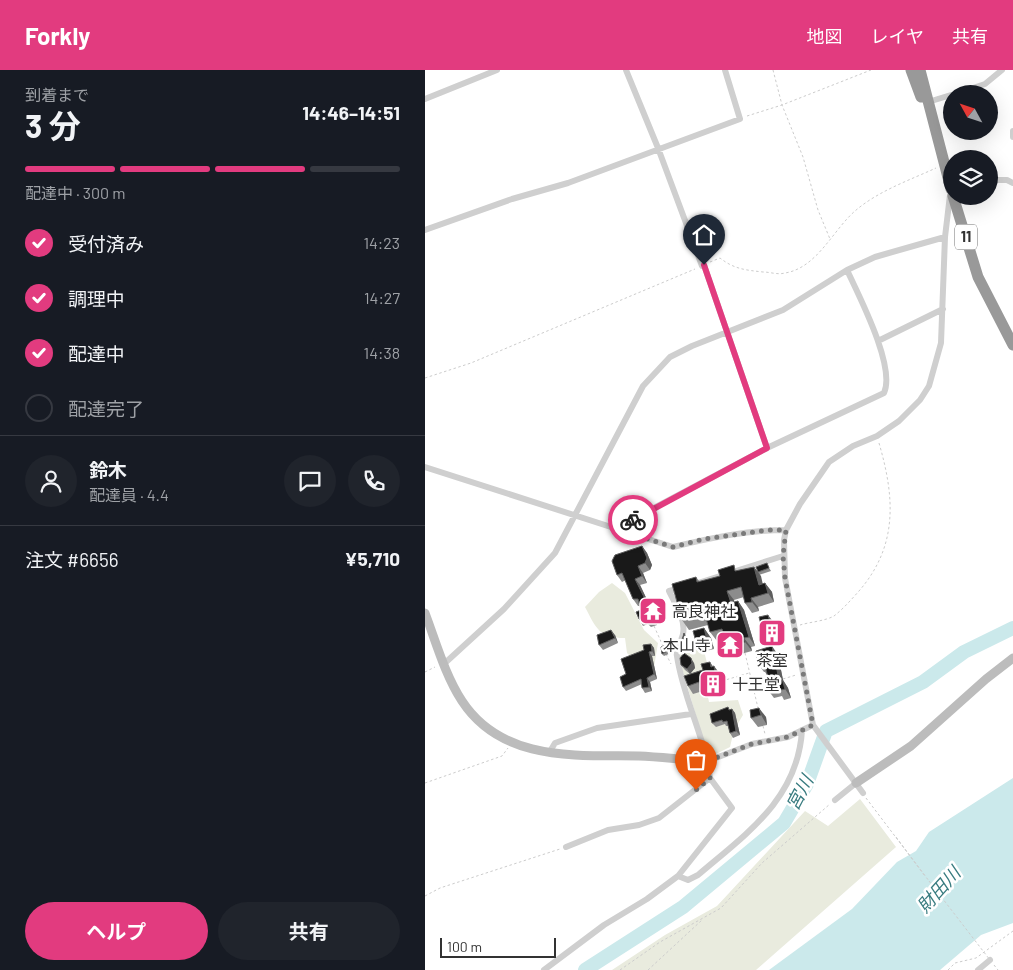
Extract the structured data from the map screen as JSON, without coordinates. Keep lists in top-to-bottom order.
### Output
{
  "streets": {
    "highway": ["11"]
  },
  "water": ["宮川", "財田川"],
  "places": {
    "temple": ["高良神社", "本山寺"],
    "building": ["茶室", "十王堂"]
  },
  "scale_bar": "100 m",
  "north": "top left",
  "page": {
    "header": "Forkly",
    "nav": ["地図", "レイヤ", "共有"],
    "heading": ["3 分", "到着まで", "14:46–14:51"],
    "panel": [
      "鈴木",
      "配達員 · 4.4",
      "注文 #6656",
      "¥5,710"
    ],
    "bar": "配達中 · 300 m",
    "list": [
      ["受付済み", "14:23"],
      ["調理中", "14:27"],
      ["配達中", "14:38"],
      "配達完了"
    ],
    "buttons": ["ヘルプ", "共有"],
    "scale": "100 m"
  }
}
